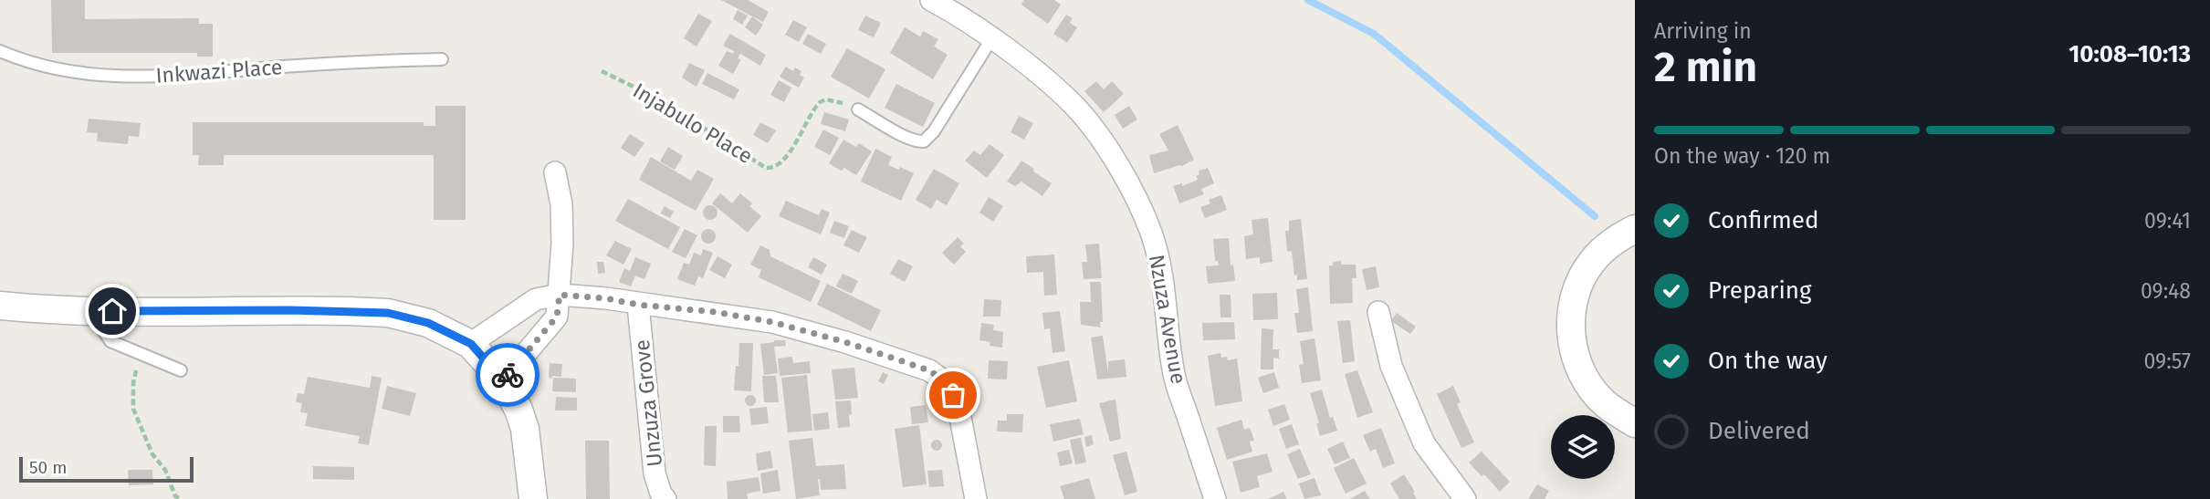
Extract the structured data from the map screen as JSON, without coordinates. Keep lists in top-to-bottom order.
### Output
{
  "streets": {
    "street": ["Nzuza Avenue", "Unzuza Grove"],
    "lane": ["Inkwazi Place"],
    "path": ["Injabulo Place"]
  },
  "scale_bar": "50 m",
  "page": {
    "heading": ["2 min", "Arriving in", "10:08–10:13"],
    "bar": "On the way · 120 m",
    "list": [
      ["Confirmed", "09:41"],
      ["Preparing", "09:48"],
      ["On the way", "09:57"],
      "Delivered"
    ],
    "scale": "50 m"
  }
}
